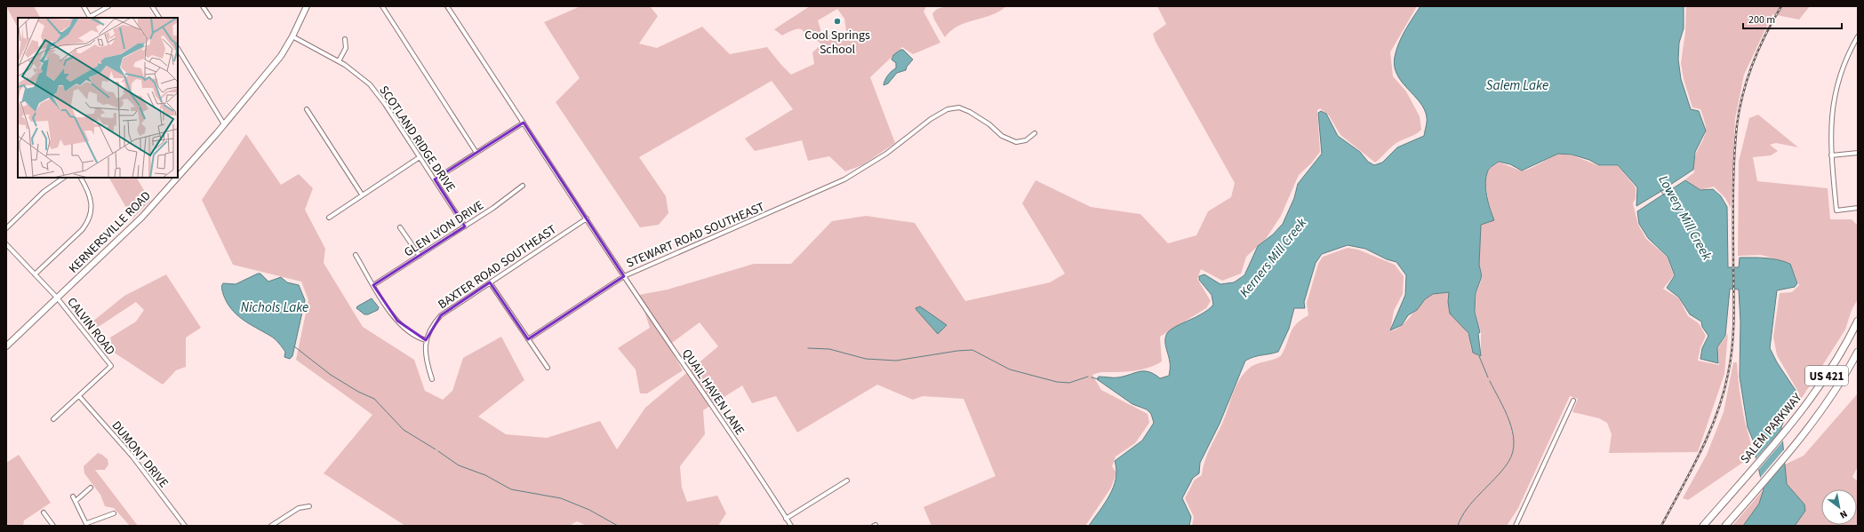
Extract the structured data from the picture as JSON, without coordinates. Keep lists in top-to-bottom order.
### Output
{
  "streets": {
    "highway": ["US 421", "SALEM PARKWAY"],
    "main road": ["KERNERSVILLE ROAD"],
    "street": [
      "SCOTLAND RIDGE DRIVE",
      "GLEN LYON DRIVE",
      "STEWART ROAD SOUTHEAST",
      "BAXTER ROAD SOUTHEAST",
      "CALVIN ROAD",
      "QUAIL HAVEN LANE",
      "DUMONT DRIVE"
    ]
  },
  "crossings": [
    ["SCOTLAND RIDGE DRIVE", "GLEN LYON DRIVE"],
    ["SCOTLAND RIDGE DRIVE", "KERNERSVILLE ROAD"],
    ["KERNERSVILLE ROAD", "CALVIN ROAD"],
    ["STEWART ROAD SOUTHEAST", "BAXTER ROAD SOUTHEAST"],
    ["STEWART ROAD SOUTHEAST", "QUAIL HAVEN LANE"],
    ["CALVIN ROAD", "DUMONT DRIVE"]
  ],
  "water": [
    "Salem Lake",
    "Lowery Mill Creek",
    "Kerners Mill Creek",
    "Nichols Lake"
  ],
  "places": ["Cool Springs School"],
  "scale_bar": "200 m",
  "north": "bottom right"
}
